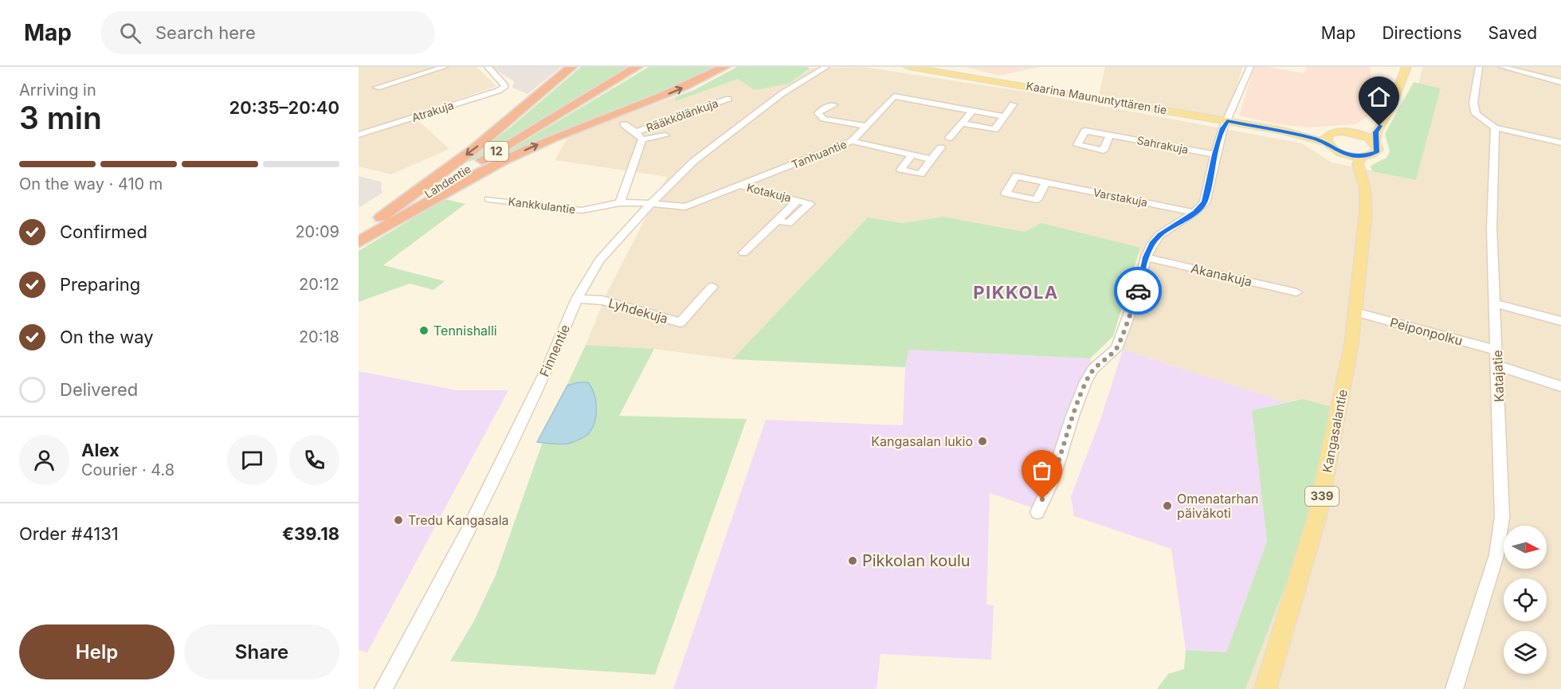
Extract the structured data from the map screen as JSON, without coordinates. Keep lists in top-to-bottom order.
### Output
{
  "streets": {
    "highway": ["12", "Lahdentie"],
    "main road": ["Kaarina Maununtyttären tie", "Kangasalantie", "339"],
    "street": [
      "Atrakuja",
      "Rääkkölänkuja",
      "Sahrakuja",
      "Tanhuantie",
      "Kotakuja",
      "Varstakuja",
      "Kankkulantie",
      "Akanakuja",
      "Lyhdekuja",
      "Peiponpolku",
      "Finnentie",
      "Katajatie"
    ]
  },
  "crossings": [
    ["Tanhuantie", "Kotakuja"],
    ["Tanhuantie", "Kankkulantie"],
    ["Tanhuantie", "Finnentie"],
    ["Kankkulantie", "Finnentie"],
    ["Lyhdekuja", "Finnentie"],
    ["Peiponpolku", "Katajatie"],
    ["Peiponpolku", "Kangasalantie"]
  ],
  "districts": ["PIKKOLA"],
  "places": [
    "Tennishalli",
    "Kangasalan lukio",
    "Omenatarhan päiväkoti",
    "Tredu Kangasala",
    "Pikkolan koulu"
  ],
  "north": "right",
  "page": {
    "header": "Map",
    "search": "Search here",
    "nav": ["Map", "Directions", "Saved"],
    "heading": ["3 min", "Arriving in", "20:35–20:40"],
    "panel": [
      "Alex",
      "Courier · 4.8",
      "Order #4131",
      "€39.18"
    ],
    "bar": "On the way · 410 m",
    "list": [
      ["Confirmed", "20:09"],
      ["Preparing", "20:12"],
      ["On the way", "20:18"],
      "Delivered"
    ],
    "buttons": ["Help", "Share"]
  }
}
